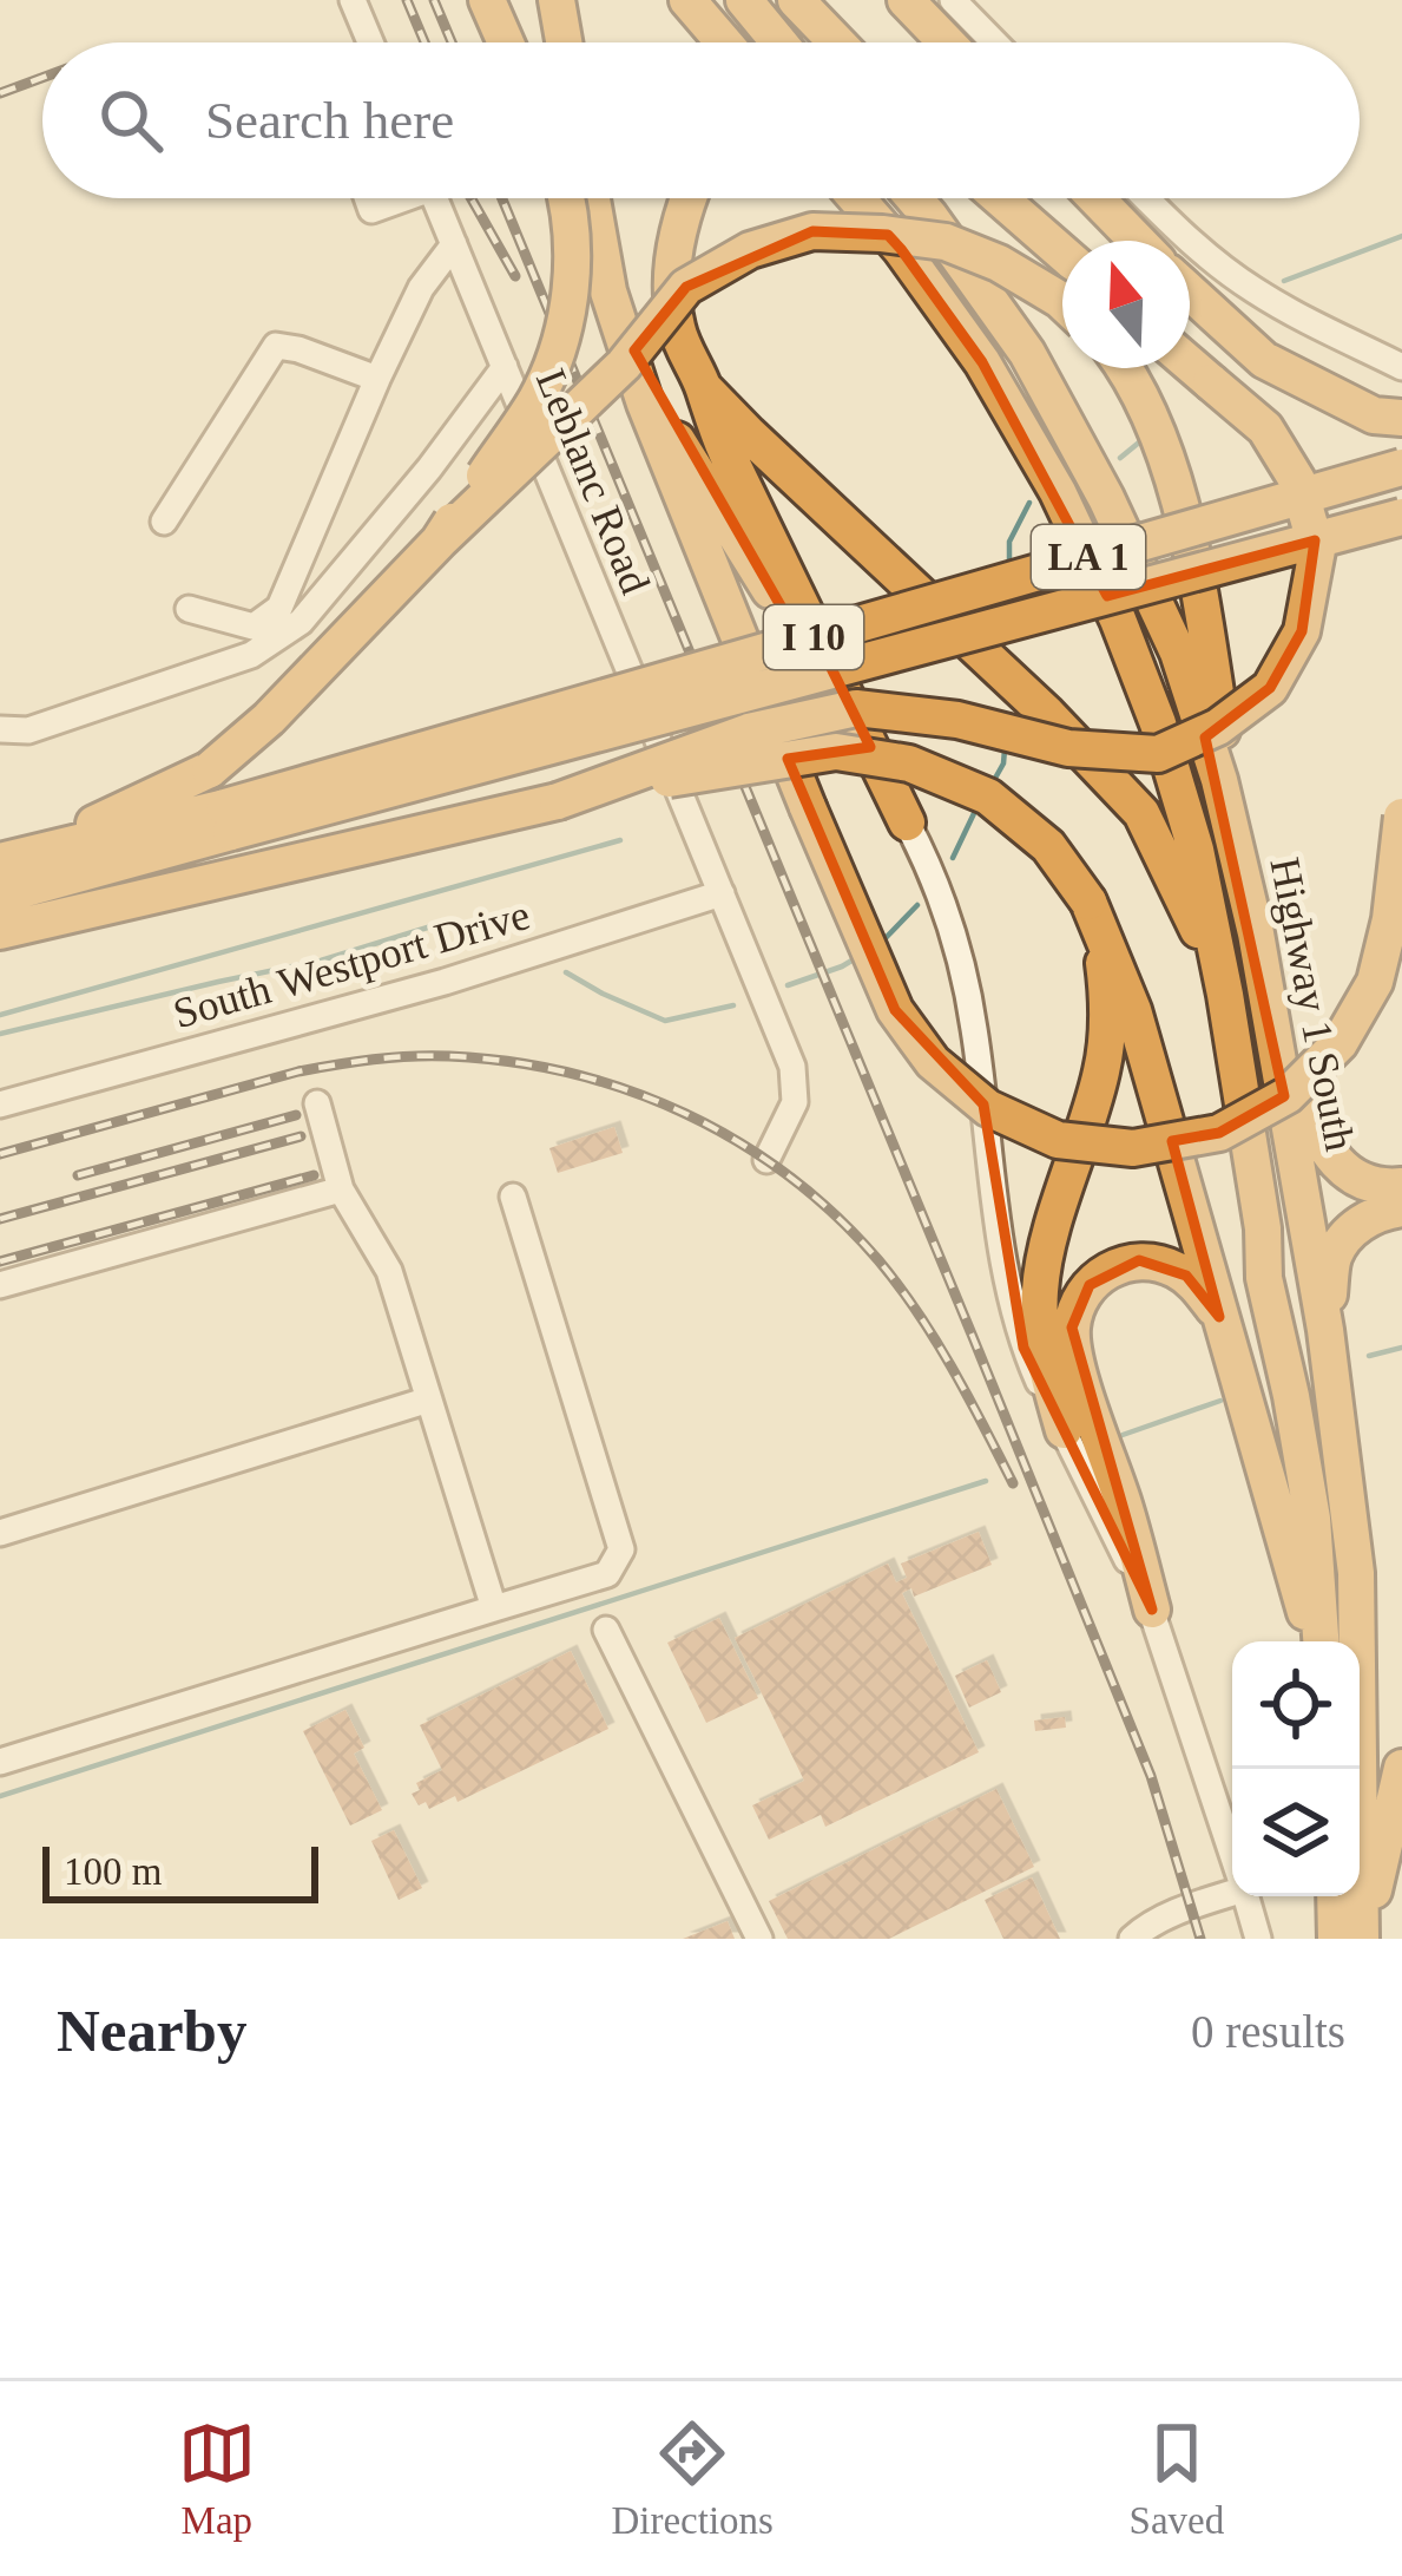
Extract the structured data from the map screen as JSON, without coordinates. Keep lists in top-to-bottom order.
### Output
{
  "streets": {
    "highway": ["LA 1", "I 10", "Highway 1 South"],
    "street": ["Leblanc Road", "South Westport Drive"]
  },
  "crossings": [
    ["Leblanc Road", "South Westport Drive"]
  ],
  "scale_bar": "100 m",
  "north": "top",
  "page": {
    "search": "Search here",
    "scale": "100 m",
    "heading": ["Nearby", "0 results"],
    "nav": ["Map", "Directions", "Saved"]
  }
}
